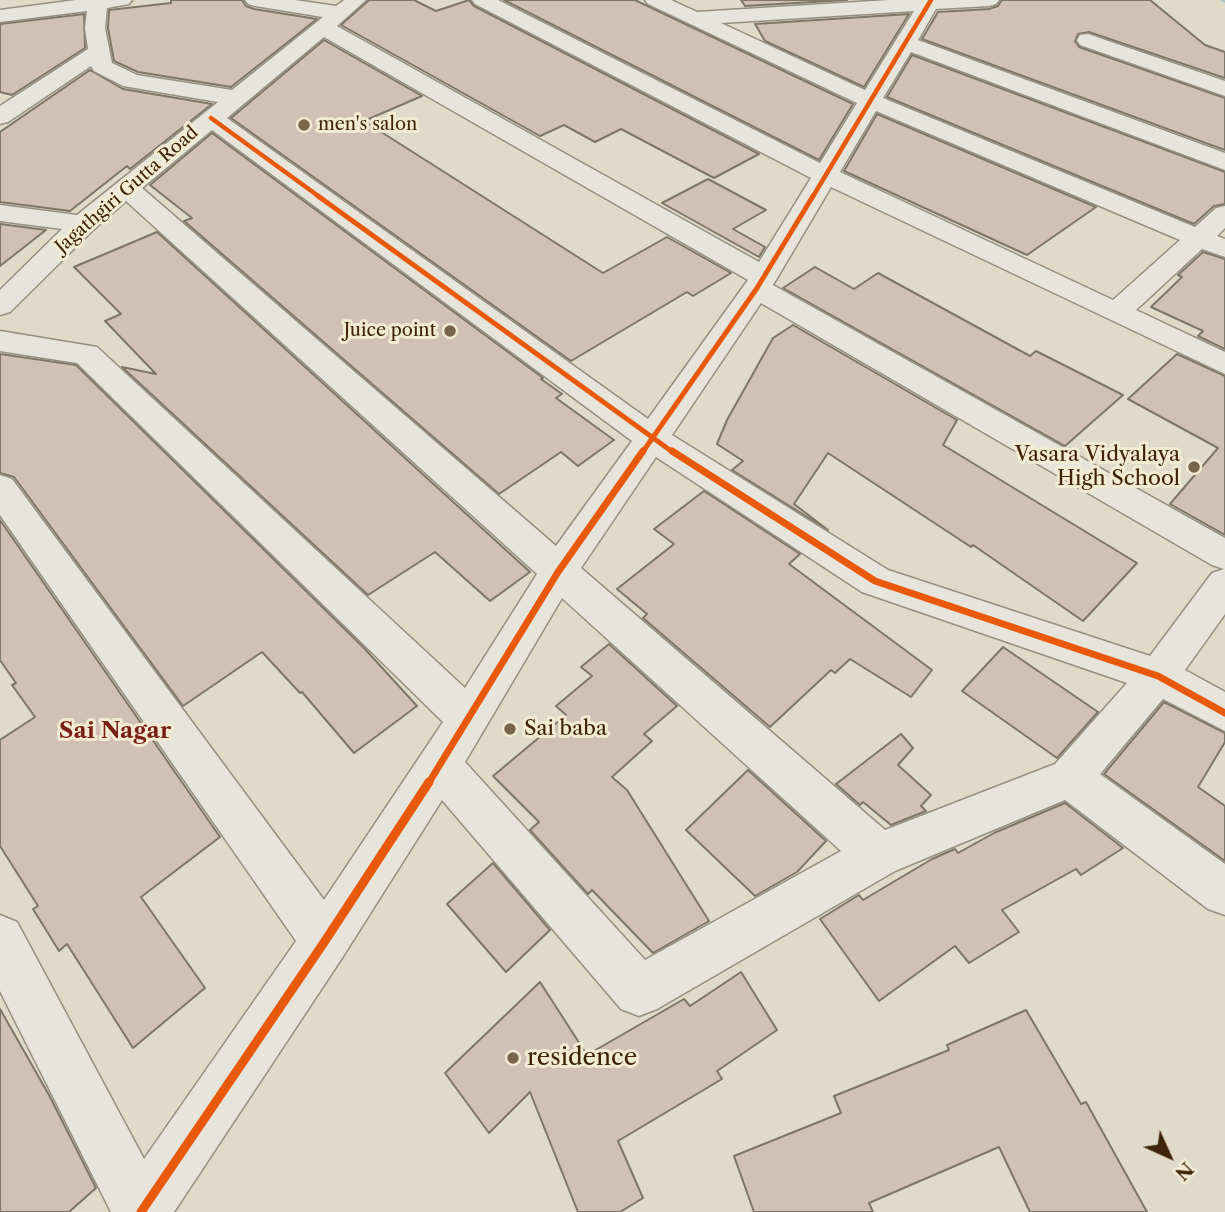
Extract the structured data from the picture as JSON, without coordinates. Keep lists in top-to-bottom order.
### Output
{
  "streets": {
    "street": ["Jagathgiri Gutta Road"]
  },
  "districts": ["Sai Nagar"],
  "places": [
    "men's salon",
    "Juice point",
    "Vasara Vidyalaya High School",
    "Sai baba",
    "residence"
  ],
  "north": "bottom right"
}
